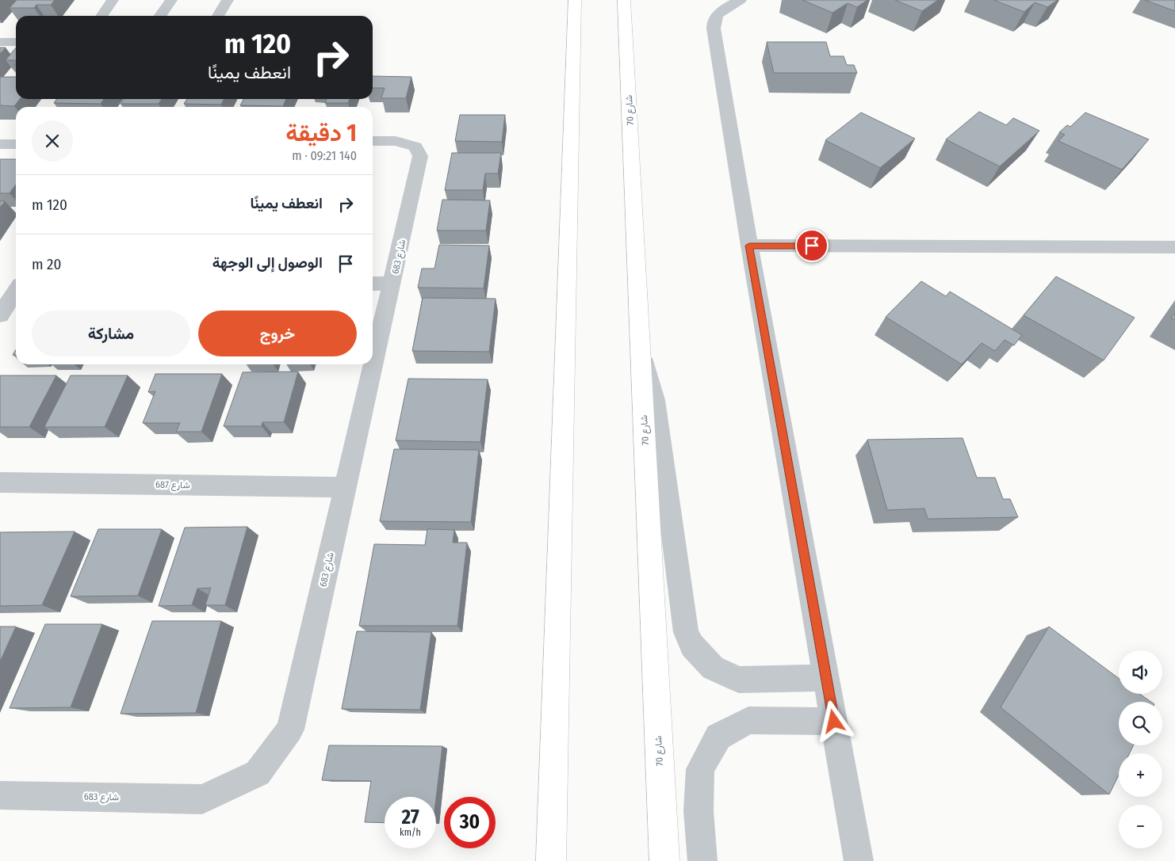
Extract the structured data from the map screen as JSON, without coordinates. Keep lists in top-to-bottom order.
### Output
{
  "streets": {
    "main road": ["شارع 70"],
    "street": ["شارع 683", "شارع 687"]
  },
  "crossings": [
    ["شارع 683", "شارع 687"]
  ],
  "page": {
    "turn": ["120 m", "انعطف يمينًا"],
    "heading": ["1 دقيقة", "140 m · 09:21"],
    "list": [
      {
        "name": "انعطف يمينًا",
        "value": "120 m"
      },
      {
        "name": "الوصول إلى الوجهة",
        "value": "20 m"
      }
    ],
    "buttons": ["خروج", "مشاركة"],
    "map_buttons": ["+", "−"],
    "speed": "27 km/h",
    "limit": "30"
  }
}
